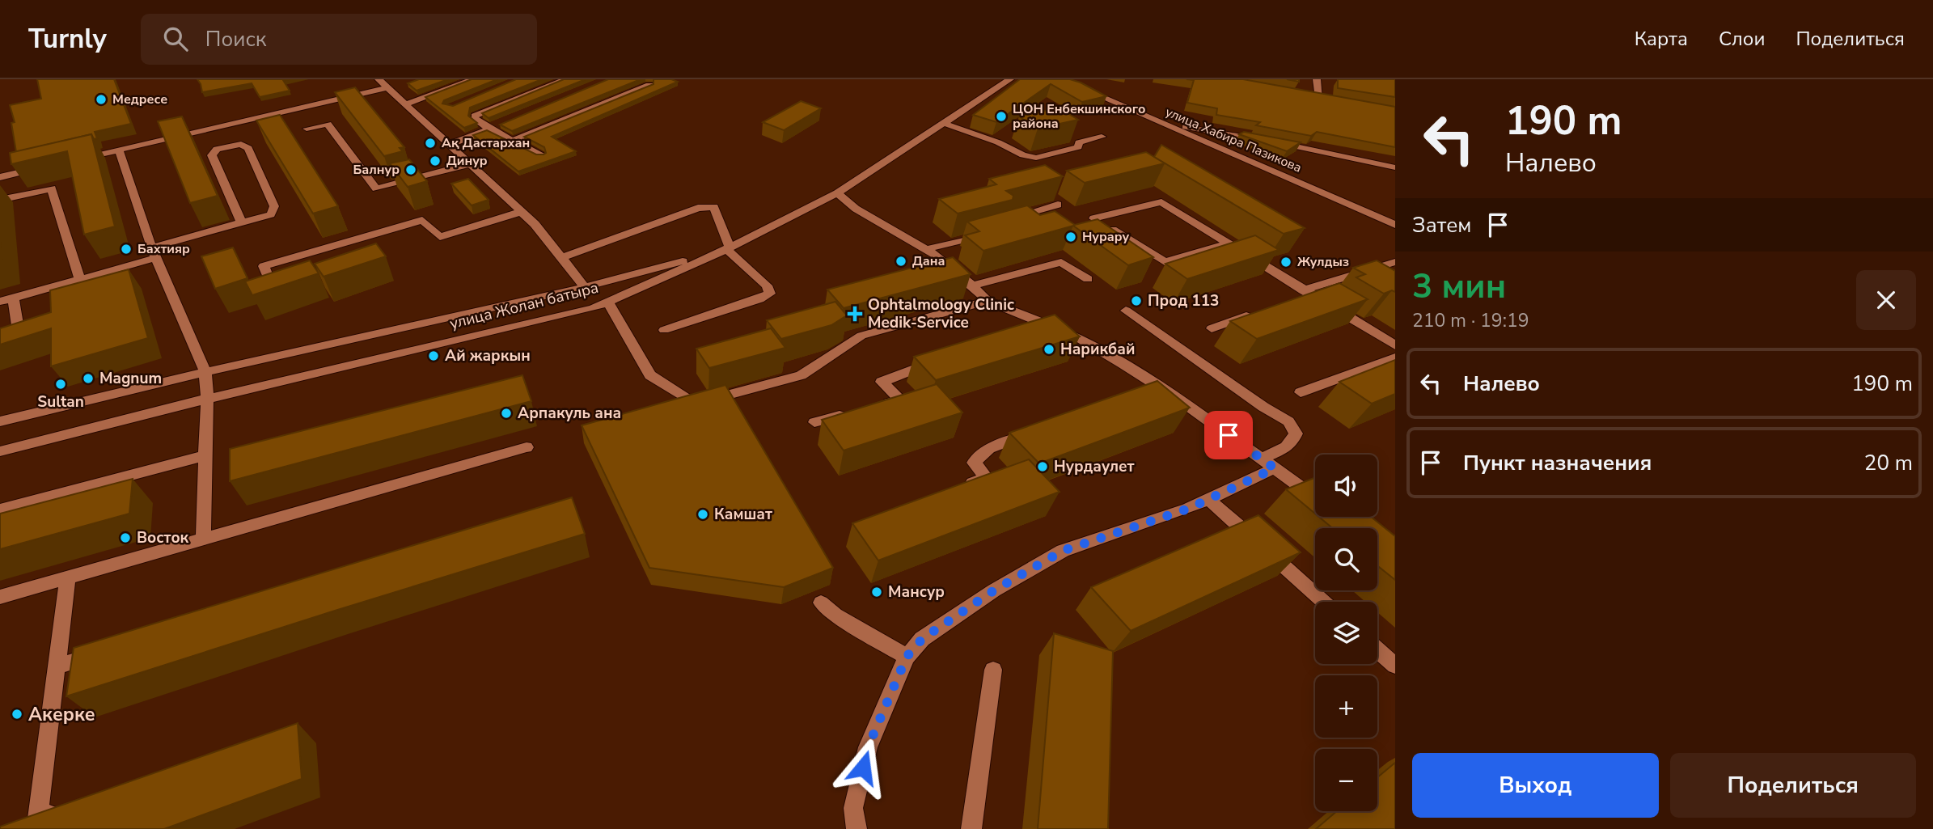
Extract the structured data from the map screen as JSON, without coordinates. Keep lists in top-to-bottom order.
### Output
{
  "streets": {
    "street": ["улица Хабира Пазикова", "улица Жолан батыра"]
  },
  "places": {
    "other": [
      "Медресе",
      "ЦОН Енбекшинского района",
      "Ақ Дастархан",
      "Динур",
      "Балнур",
      "Нурару",
      "Бахтияр",
      "Дана",
      "Жулдыз",
      "Прод 113",
      "Нарикбай",
      "Ай жаркын",
      "Magnum",
      "Sultan",
      "Арпакуль ана",
      "Нурдаулет",
      "Камшат",
      "Восток",
      "Мансур",
      "Акерке"
    ],
    "health": ["Ophtalmology Clinic Medik-Service"]
  },
  "page": {
    "header": "Turnly",
    "search": "Поиск",
    "nav": ["Карта", "Слои", "Поделиться"],
    "turn": ["190 m", "Налево"],
    "then": "Затем",
    "heading": ["3 мин", "210 m · 19:19"],
    "list": [
      {
        "name": "Налево",
        "value": "190 m"
      },
      {
        "name": "Пункт назначения",
        "value": "20 m"
      }
    ],
    "map_buttons": ["+", "−"],
    "buttons": ["Выход", "Поделиться"]
  }
}
